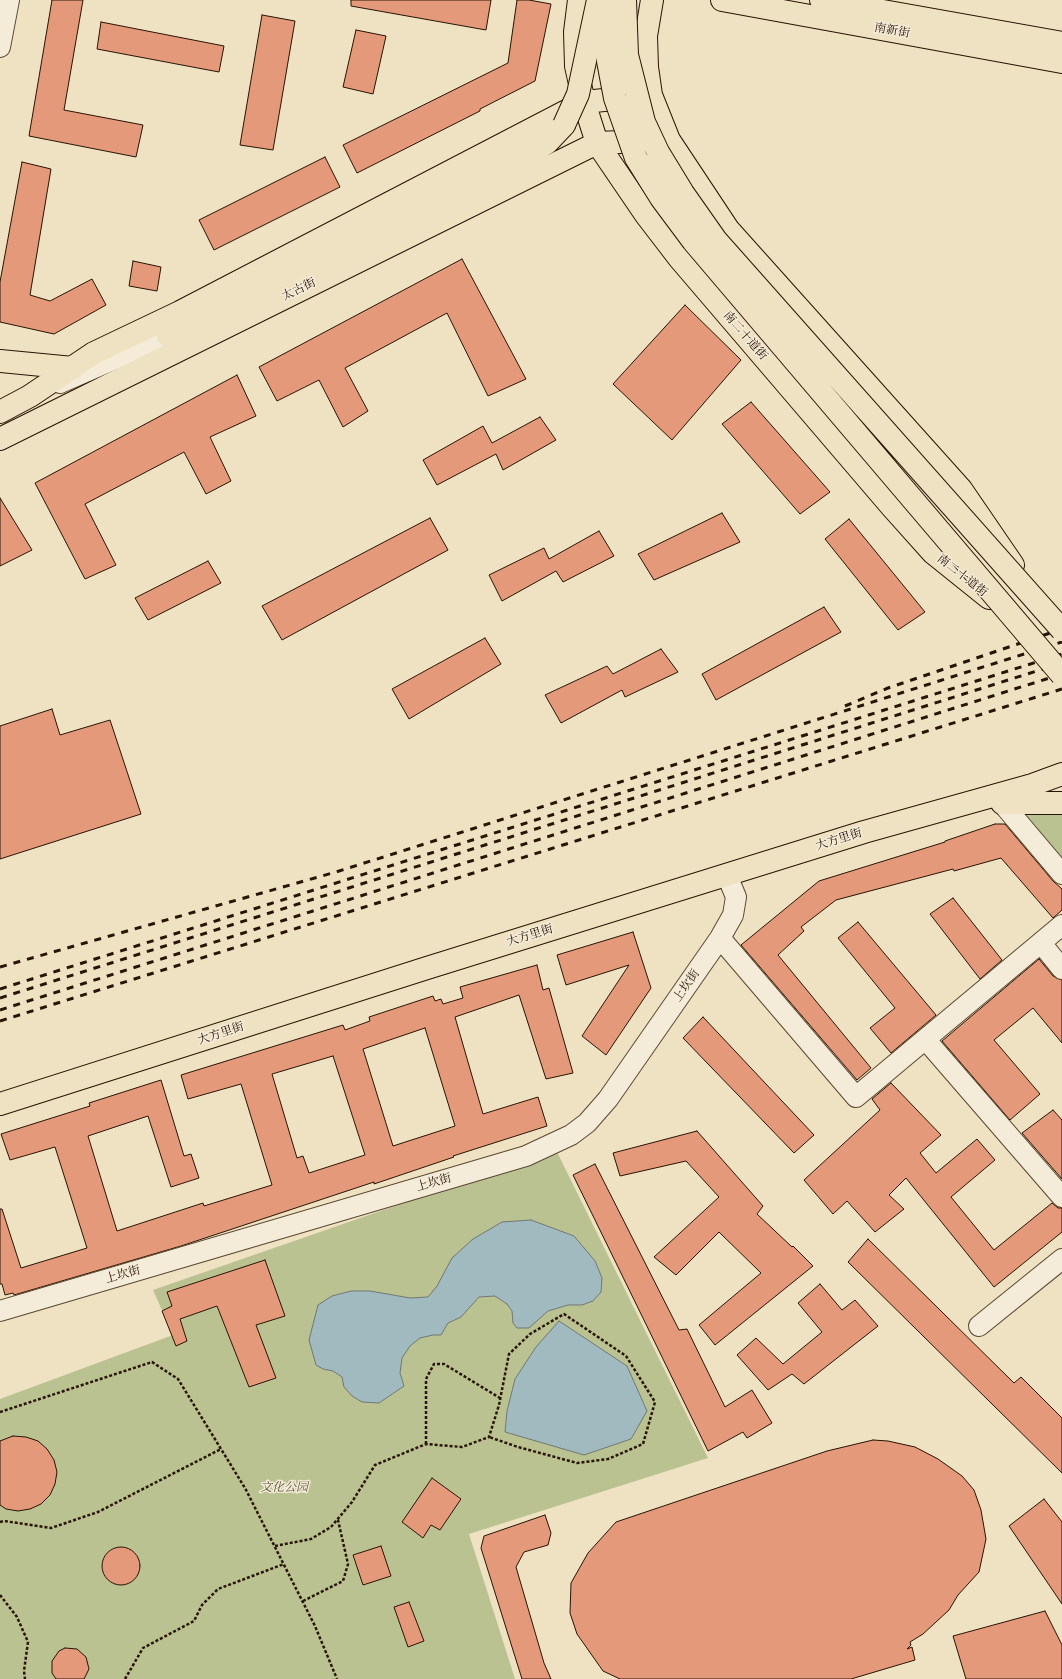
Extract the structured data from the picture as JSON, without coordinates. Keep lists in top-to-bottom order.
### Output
{
  "streets": {
    "main road": [
      "南新街",
      "太古街",
      "南二十道街",
      "大方里街"
    ],
    "street": ["上坎街"]
  },
  "crossings": [
    ["太古街", "南二十道街"],
    ["大方里街", "上坎街"]
  ],
  "parks": ["文化公园"]
}
